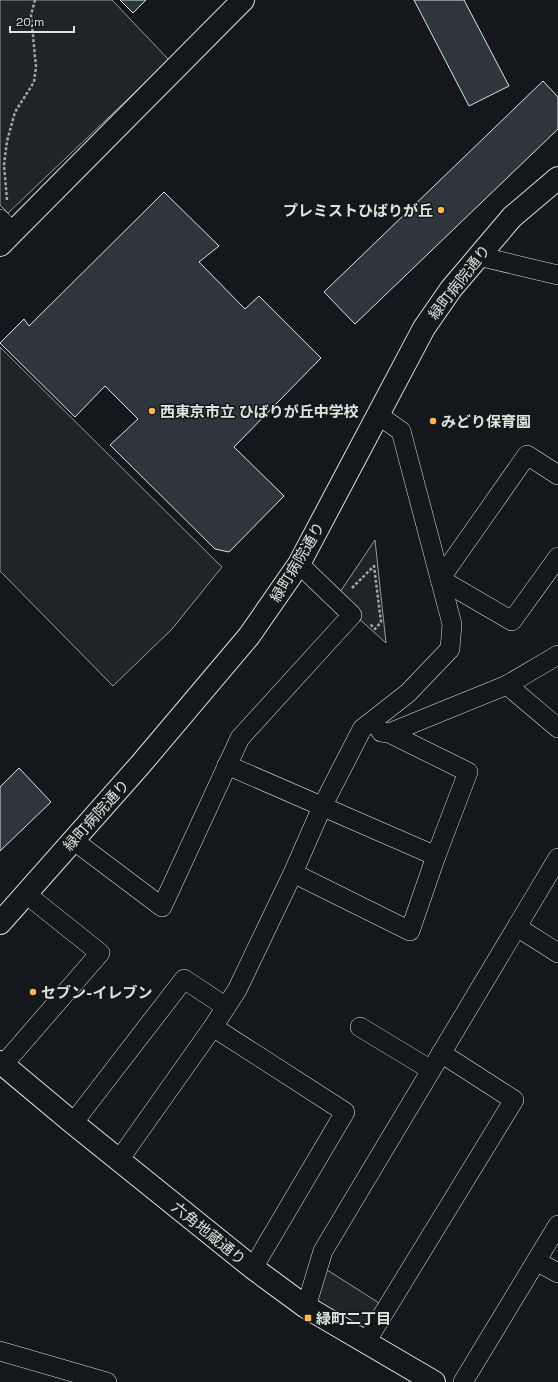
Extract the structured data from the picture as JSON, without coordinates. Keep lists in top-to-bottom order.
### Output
{
  "streets": {
    "street": ["緑町病院通り", "六角地蔵通り"]
  },
  "places": {
    "other": [
      "プレミストひばりが丘",
      "西東京市立 ひばりが丘中学校",
      "みどり保育園",
      "セブン-イレブン"
    ],
    "transit": ["緑町二丁目"]
  },
  "scale_bar": "20 m"
}
